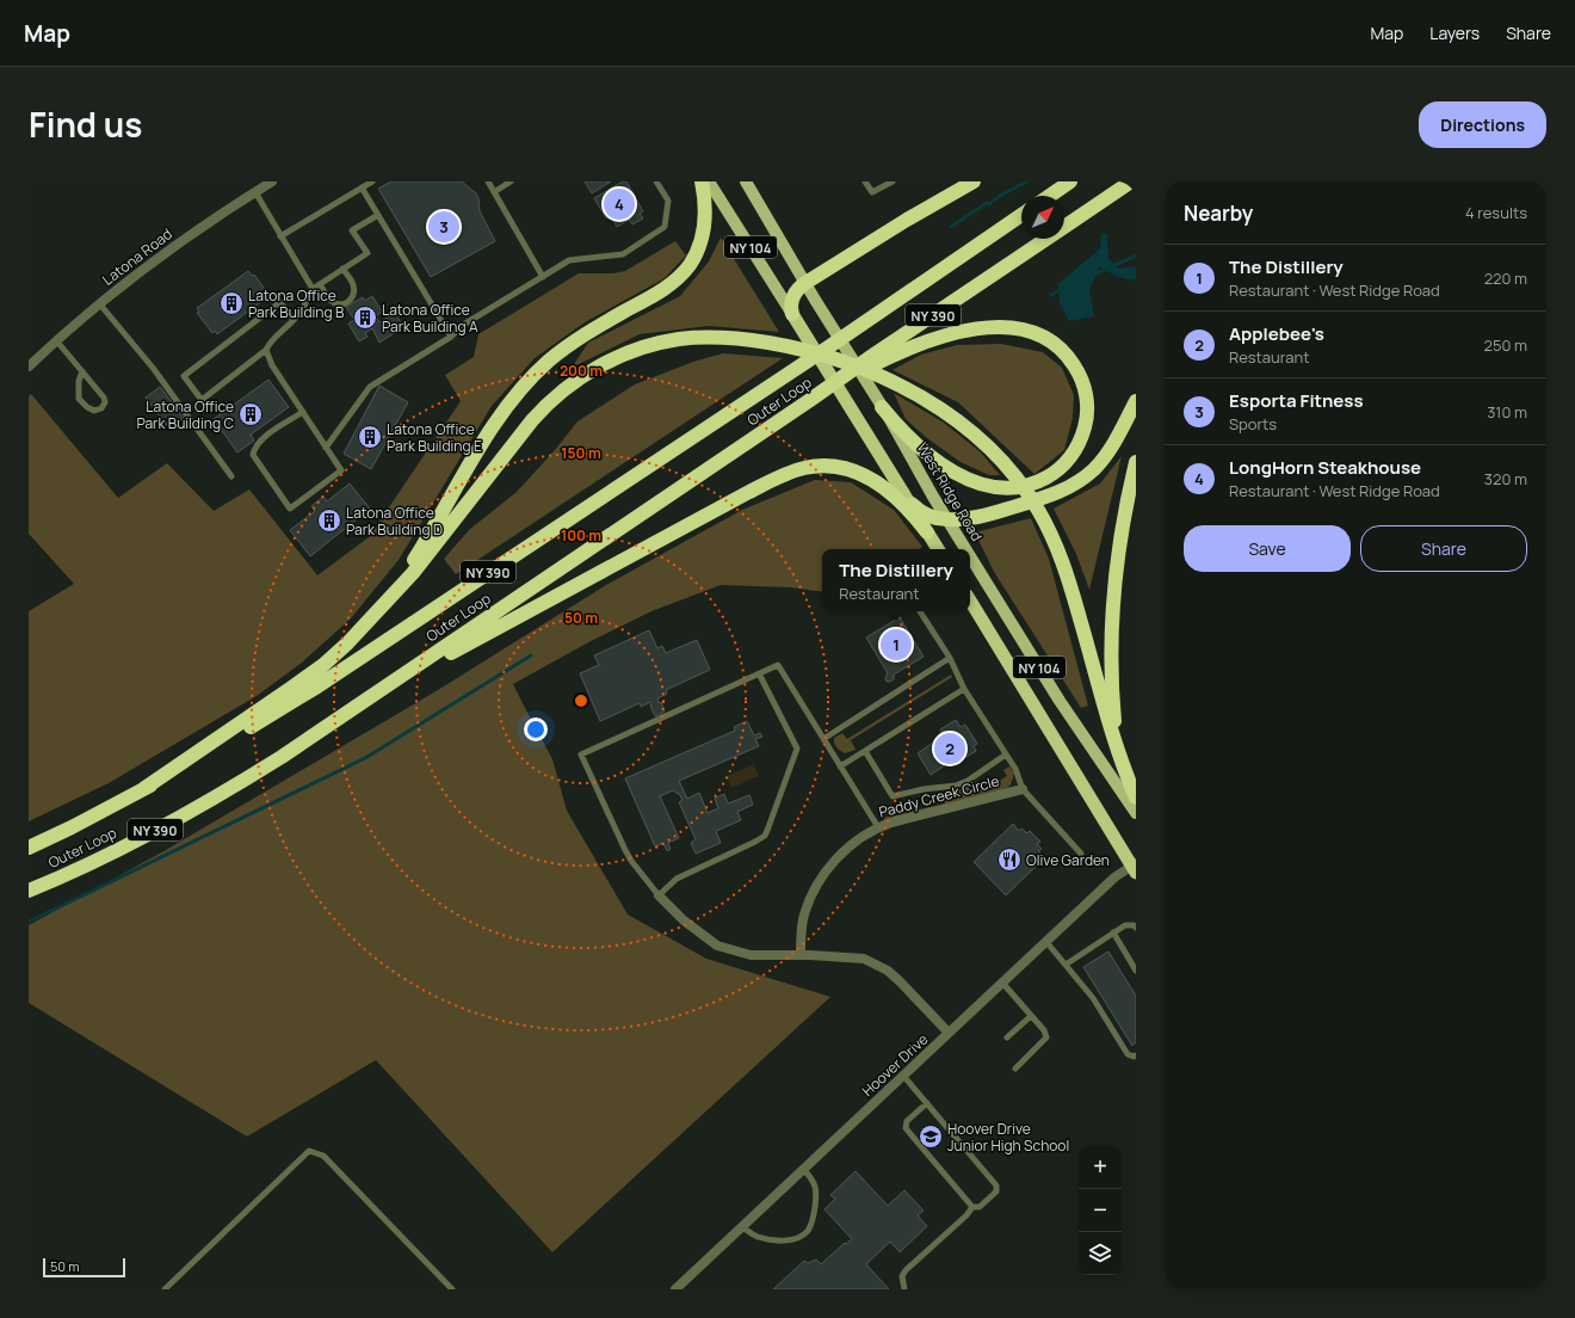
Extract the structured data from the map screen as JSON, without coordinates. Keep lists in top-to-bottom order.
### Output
{
  "streets": {
    "highway": ["NY 104", "NY 390", "Outer Loop"],
    "main road": ["West Ridge Road"],
    "street": ["Latona Road", "Paddy Creek Circle", "Hoover Drive"]
  },
  "crossings": [
    ["NY 104", "Hoover Drive"]
  ],
  "places": {
    "building": [
      "Latona Office Park Building B",
      "Latona Office Park Building A",
      "Latona Office Park Building C",
      "Latona Office Park Building E",
      "Latona Office Park Building D"
    ],
    "restaurant": ["Olive Garden"],
    "school or university": ["Hoover Drive Junior High School"]
  },
  "scale_bar": "50 m",
  "north": "top right",
  "page": {
    "header": "Map",
    "nav": ["Map", "Layers", "Share"],
    "title": "Find us",
    "buttons": [
      "Directions",
      ["Save", "Share"]
    ],
    "heading": ["Nearby", "4 results"],
    "pins": [
      "4",
      "3",
      "1",
      "2"
    ],
    "list": [
      {
        "mark": "1",
        "name": "The Distillery",
        "note": "Restaurant · West Ridge Road",
        "value": "220 m"
      },
      {
        "mark": "2",
        "name": "Applebee's",
        "note": "Restaurant",
        "value": "250 m"
      },
      {
        "mark": "3",
        "name": "Esporta Fitness",
        "note": "Sports",
        "value": "310 m"
      },
      {
        "mark": "4",
        "name": "LongHorn Steakhouse",
        "note": "Restaurant · West Ridge Road",
        "value": "320 m"
      }
    ],
    "popup": ["The Distillery", "Restaurant"],
    "map_buttons": ["+", "−"],
    "scale": "50 m"
  },
  "rings": [
    "200 m",
    "150 m",
    "100 m",
    "50 m"
  ]
}
